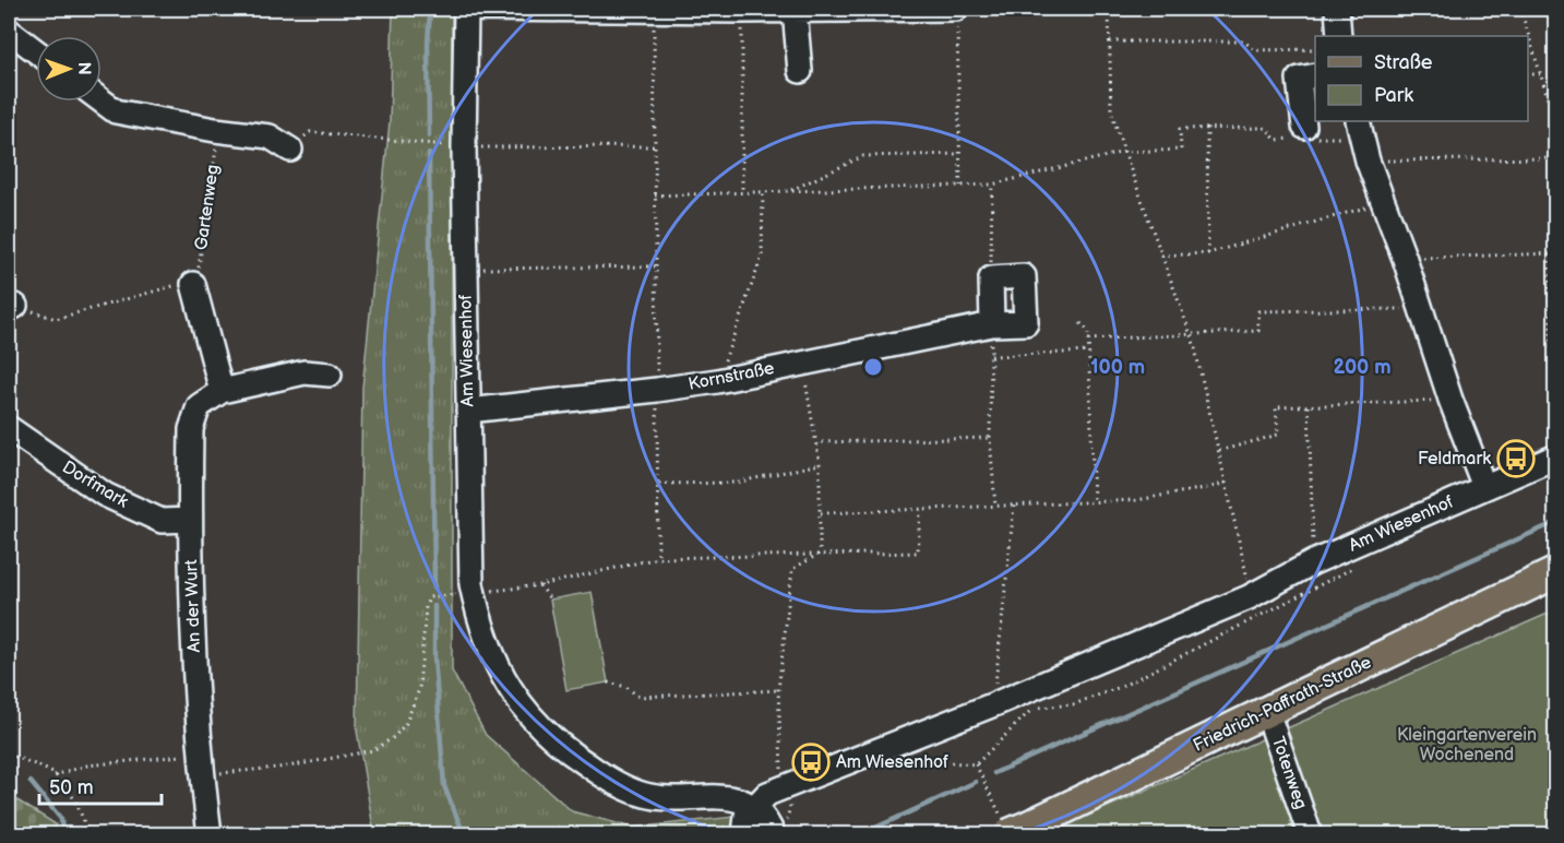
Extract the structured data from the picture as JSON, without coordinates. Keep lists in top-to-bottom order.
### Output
{
  "streets": {
    "main road": ["Friedrich-Paffrath-Straße"],
    "street": [
      "Am Wiesenhof",
      "Kornstraße",
      "Dorfmark",
      "An der Wurt",
      "Totenweg"
    ],
    "path": ["Gartenweg"]
  },
  "crossings": [
    ["Am Wiesenhof", "Kornstraße"],
    ["Dorfmark", "An der Wurt"],
    ["Friedrich-Paffrath-Straße", "Totenweg"]
  ],
  "parks": ["Kleingartenverein Wochenend"],
  "places": {
    "bus stop": ["Feldmark", "Am Wiesenhof"]
  },
  "legend": ["Straße", "Park"],
  "scale_bar": "50 m",
  "north": "right",
  "rings": ["100 m", "200 m"]
}
